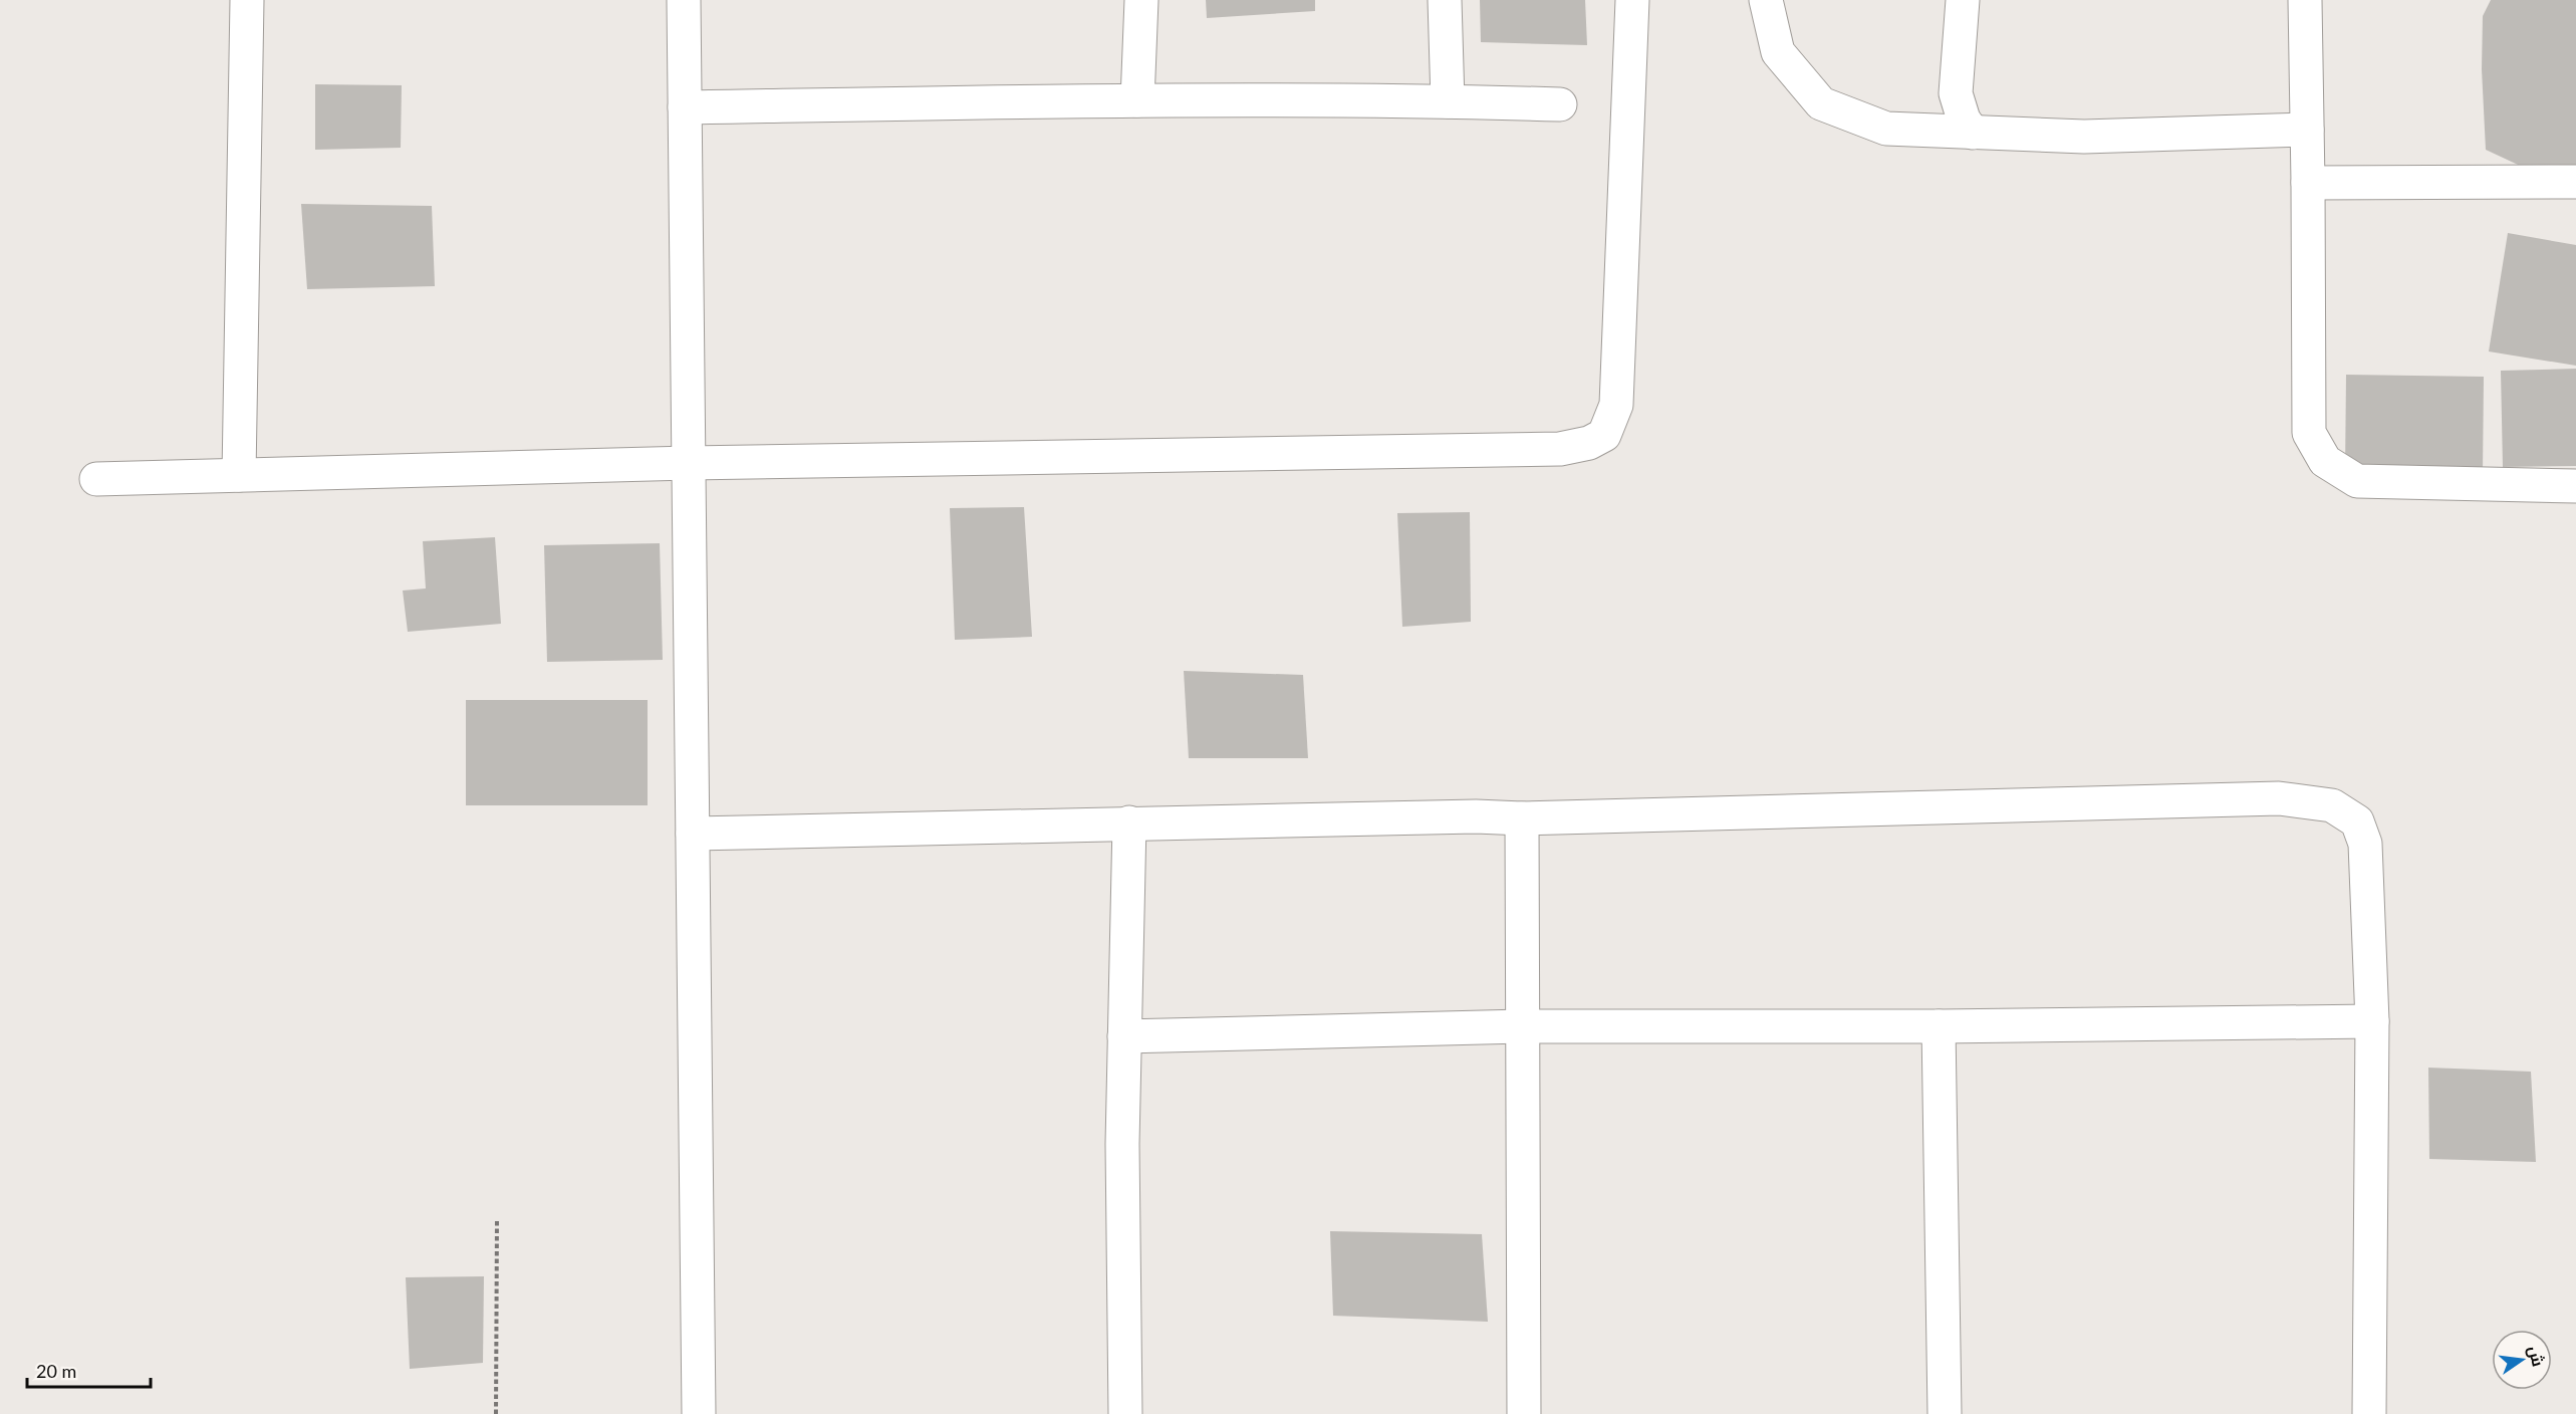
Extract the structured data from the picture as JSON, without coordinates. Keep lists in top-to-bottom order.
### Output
{
  "scale_bar": "20 m",
  "north": "right"
}
